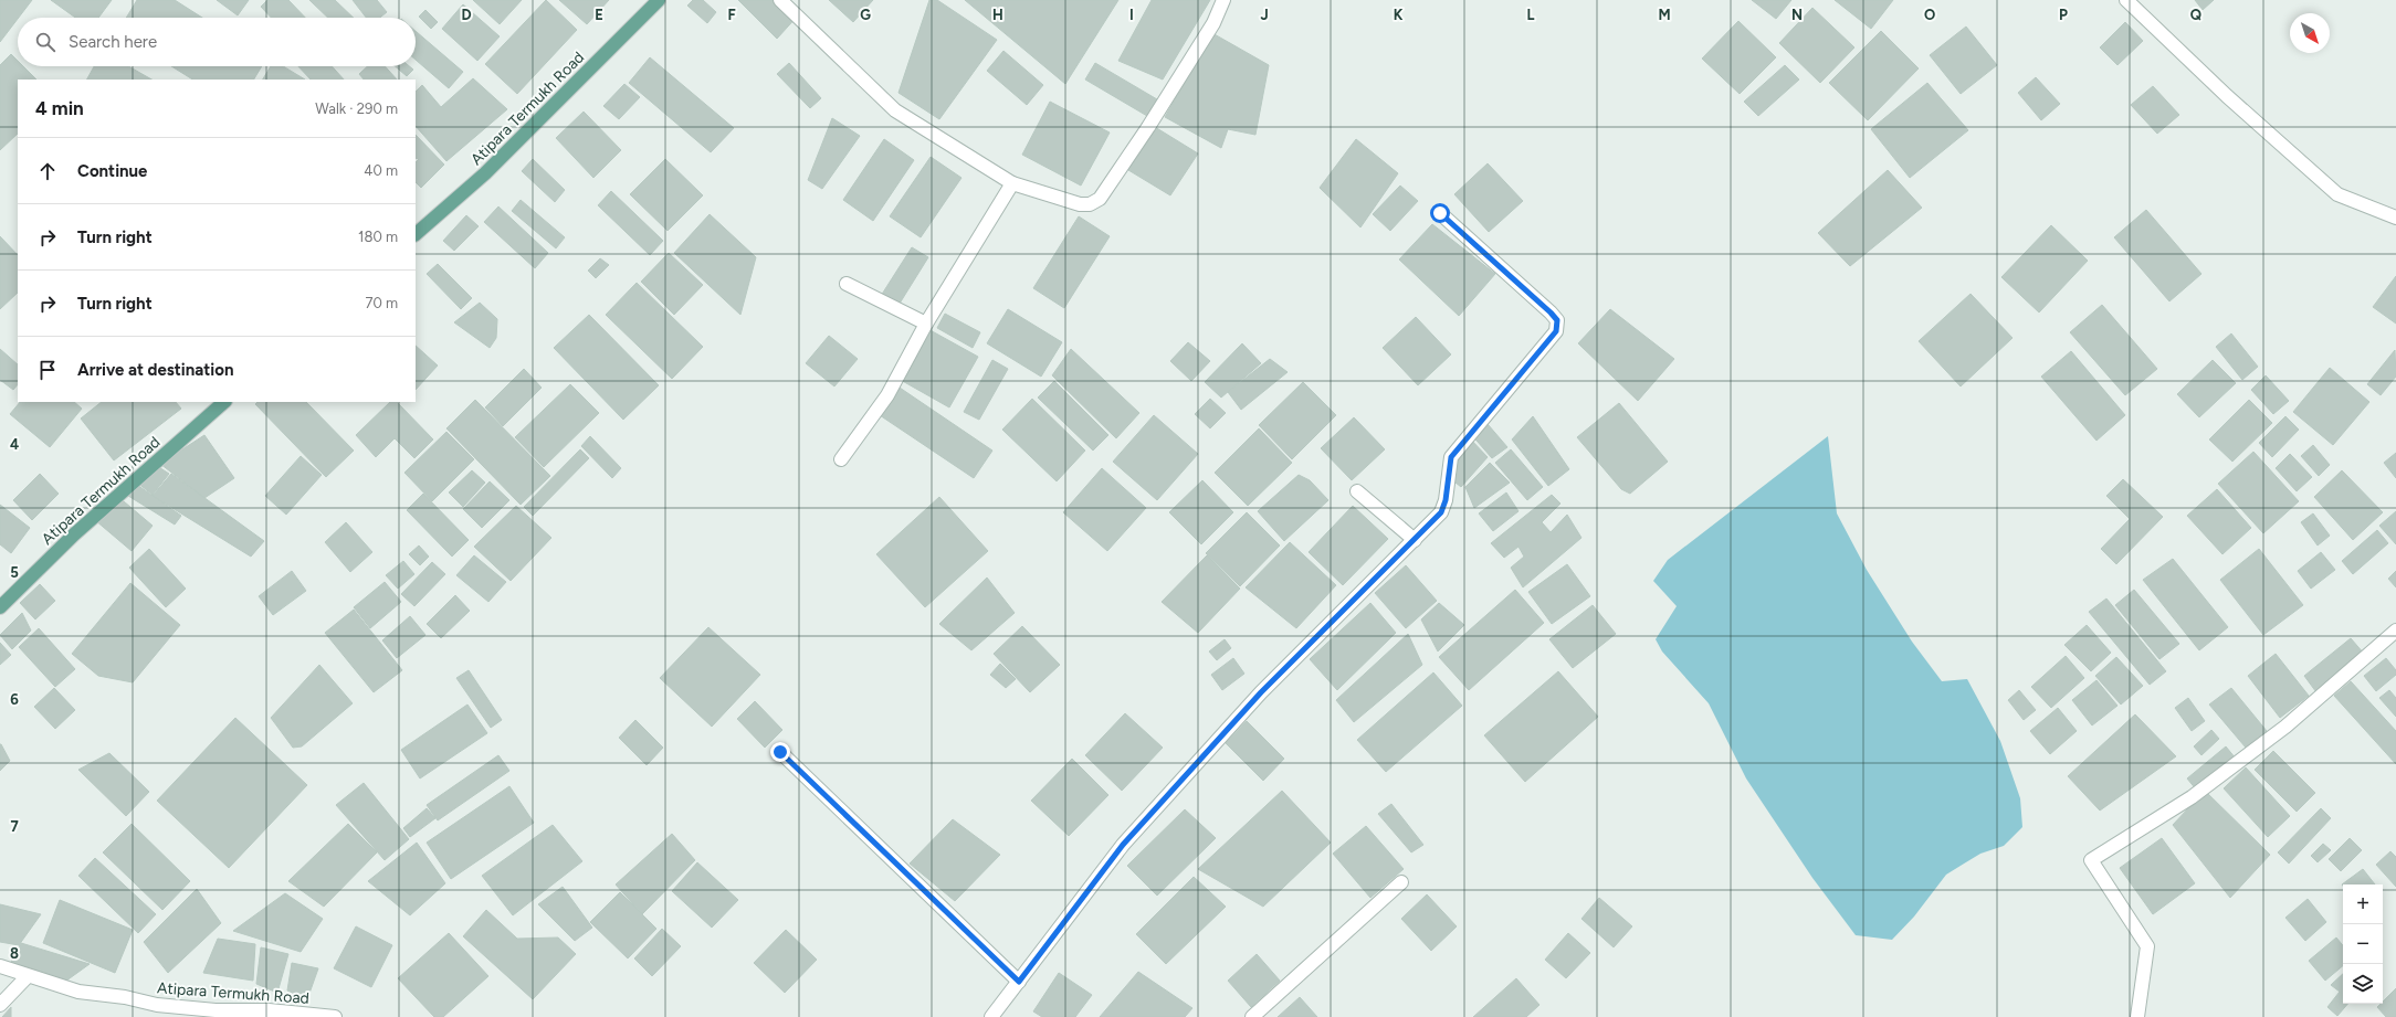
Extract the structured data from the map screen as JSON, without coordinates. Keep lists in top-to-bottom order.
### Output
{
  "streets": {
    "main road": ["Atipara Termukh Road"]
  },
  "north": "bottom right",
  "page": {
    "search": "Search here",
    "heading": ["4 min", "Walk · 290 m"],
    "list": [
      ["Continue", "40 m"],
      ["Turn right", "180 m"],
      ["Turn right", "70 m"],
      "Arrive at destination"
    ],
    "map_buttons": ["+", "−"]
  },
  "grid": {
    "columns": [
      "D",
      "E",
      "F",
      "G",
      "H",
      "I",
      "J",
      "K",
      "L",
      "M",
      "N",
      "O",
      "P",
      "Q"
    ],
    "rows": [
      "4",
      "5",
      "6",
      "7",
      "8"
    ]
  }
}
